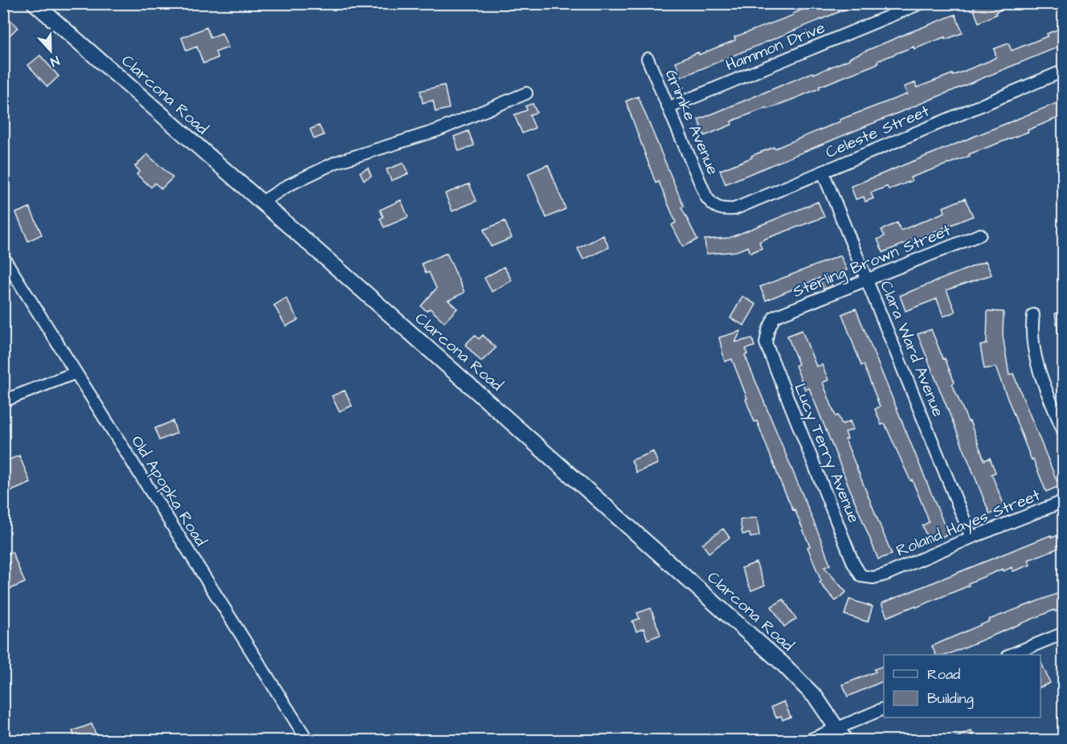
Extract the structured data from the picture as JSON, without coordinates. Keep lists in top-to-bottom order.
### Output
{
  "streets": {
    "main road": ["Clarcona Road"],
    "street": [
      "Hammon Drive",
      "Grimke Avenue",
      "Celeste Street",
      "Sterling Brown Street",
      "Clara Ward Avenue",
      "Lucy Terry Avenue",
      "Old Apopka Road",
      "Roland Hayes Street"
    ]
  },
  "crossings": [
    ["Hammon Drive", "Grimke Avenue"],
    ["Grimke Avenue", "Celeste Street"],
    ["Celeste Street", "Clara Ward Avenue"],
    ["Sterling Brown Street", "Clara Ward Avenue"],
    ["Sterling Brown Street", "Lucy Terry Avenue"],
    ["Clara Ward Avenue", "Roland Hayes Street"],
    ["Lucy Terry Avenue", "Roland Hayes Street"]
  ],
  "legend": ["Road", "Building"],
  "north": "bottom"
}
